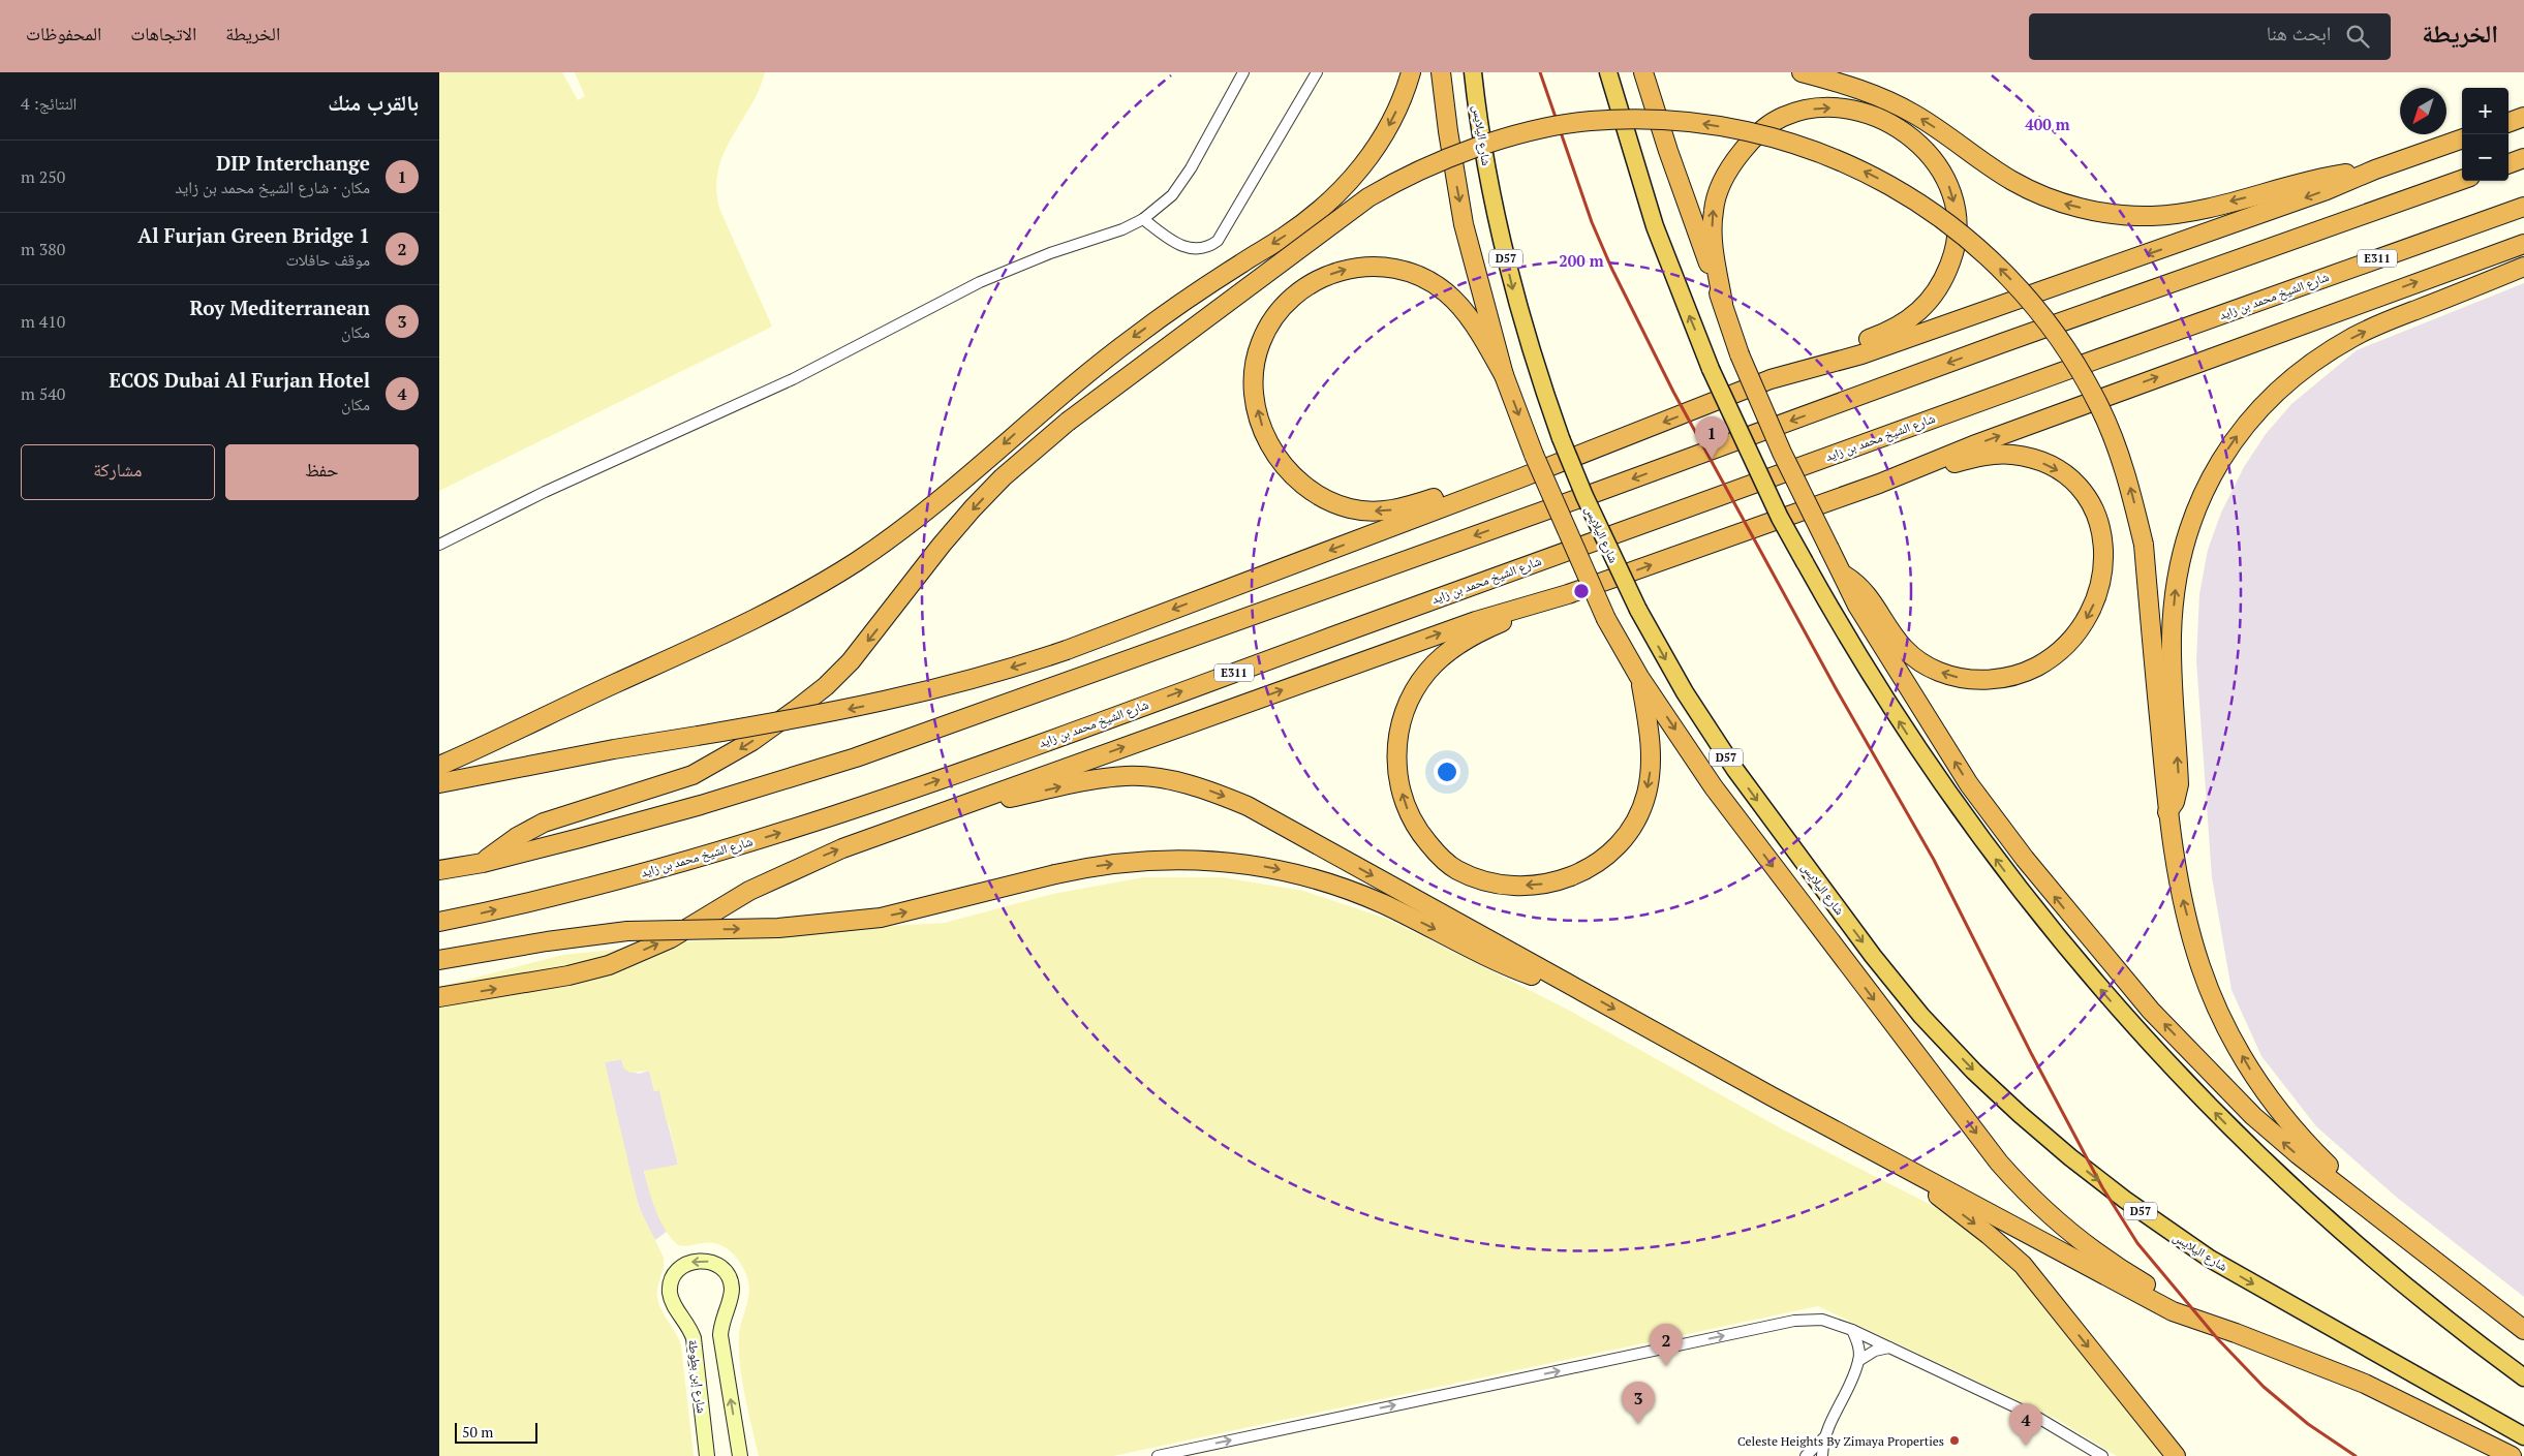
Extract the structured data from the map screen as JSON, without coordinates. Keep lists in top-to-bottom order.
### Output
{
  "streets": {
    "highway": [
      "شارع اليلايس",
      "D57",
      "E311",
      "شارع الشيخ محمد بن زايد"
    ],
    "main road": ["شارع إبن بطوطة"]
  },
  "places": ["Celeste Heights By Zimaya Properties"],
  "scale_bar": "50 m",
  "north": "bottom left",
  "page": {
    "header": "الخريطة",
    "search": "ابحث هنا",
    "nav": ["الخريطة", "الاتجاهات", "المحفوظات"],
    "heading": ["بالقرب منك", "النتائج: 4"],
    "map_buttons": ["+", "−"],
    "list": [
      {
        "mark": "1",
        "name": "DIP Interchange",
        "note": "مكان · شارع الشيخ محمد بن زايد",
        "value": "250 m"
      },
      {
        "mark": "2",
        "name": "Al Furjan Green Bridge 1",
        "note": "موقف حافلات",
        "value": "380 m"
      },
      {
        "mark": "3",
        "name": "Roy Mediterranean",
        "note": "مكان",
        "value": "410 m"
      },
      {
        "mark": "4",
        "name": "ECOS Dubai Al Furjan Hotel",
        "note": "مكان",
        "value": "540 m"
      }
    ],
    "pins": [
      "1",
      "2",
      "3",
      "4"
    ],
    "buttons": ["حفظ", "مشاركة"],
    "scale": "50 m"
  },
  "rings": ["400 m", "200 m"]
}
